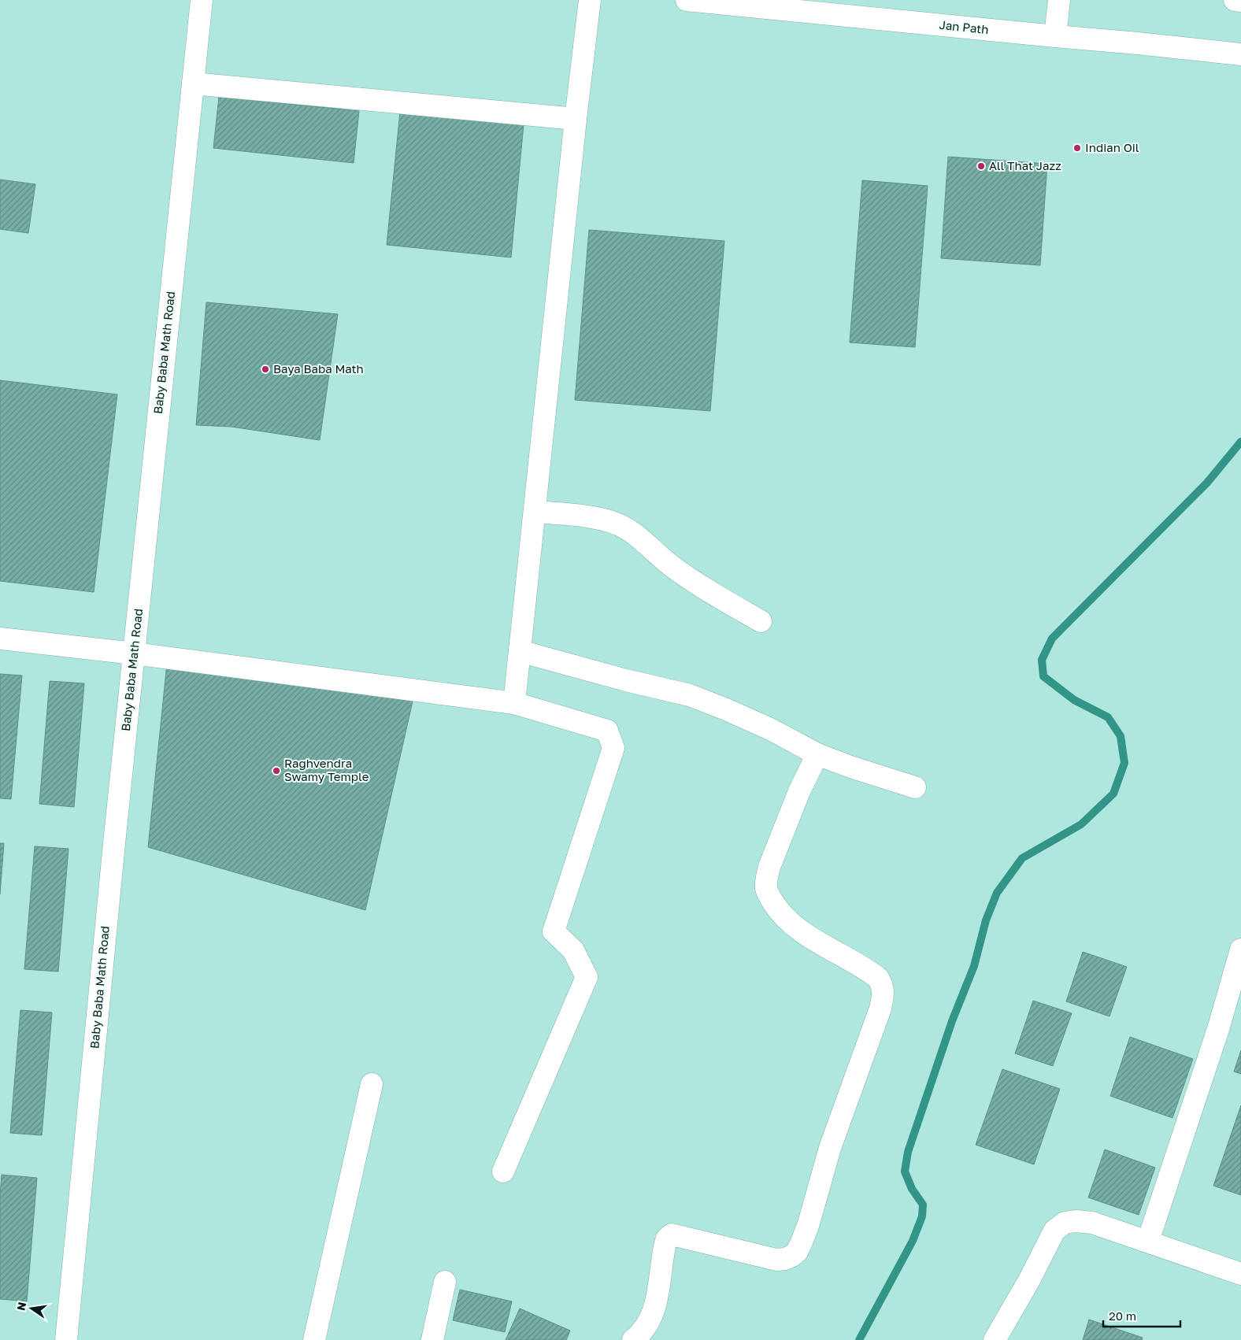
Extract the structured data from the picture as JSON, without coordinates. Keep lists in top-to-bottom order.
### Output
{
  "streets": {
    "street": ["Jan Path", "Baby Baba Math Road"]
  },
  "places": [
    "Indian Oil",
    "All That Jazz",
    "Baya Baba Math",
    "Raghvendra Swamy Temple"
  ],
  "scale_bar": "20 m",
  "north": "left"
}
